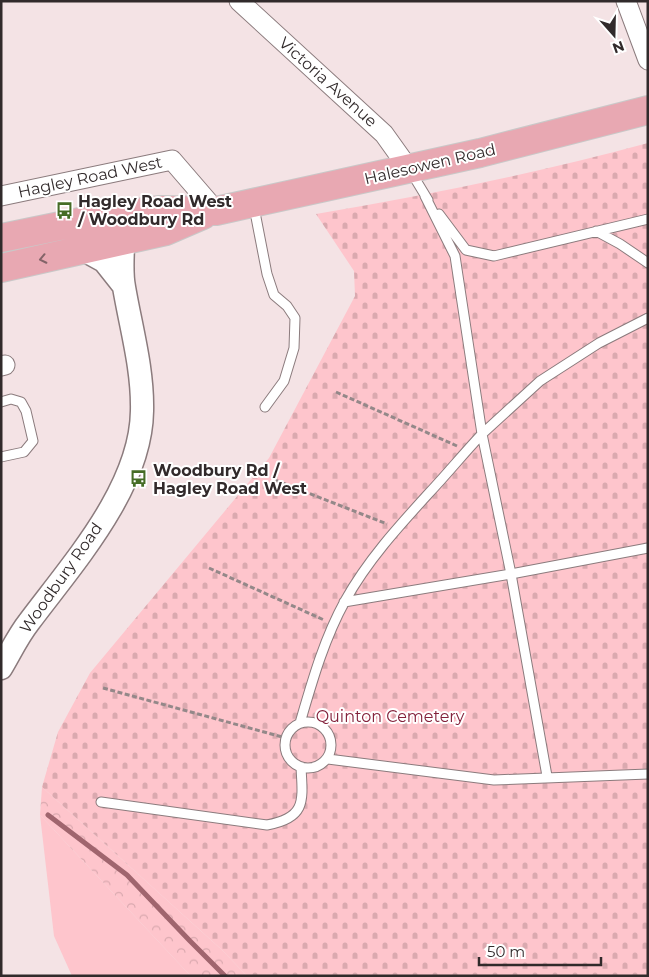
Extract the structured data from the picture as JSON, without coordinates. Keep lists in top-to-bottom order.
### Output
{
  "streets": {
    "highway": ["Halesowen Road"],
    "street": ["Victoria Avenue", "Hagley Road West", "Woodbury Road"]
  },
  "crossings": [
    ["Victoria Avenue", "Halesowen Road"],
    ["Halesowen Road", "Hagley Road West"],
    ["Halesowen Road", "Woodbury Road"]
  ],
  "parks": ["Quinton Cemetery"],
  "places": {
    "bus stop": ["Hagley Road West / Woodbury Rd", "Woodbury Rd / Hagley Road West"]
  },
  "scale_bar": "50 m",
  "north": "bottom"
}
